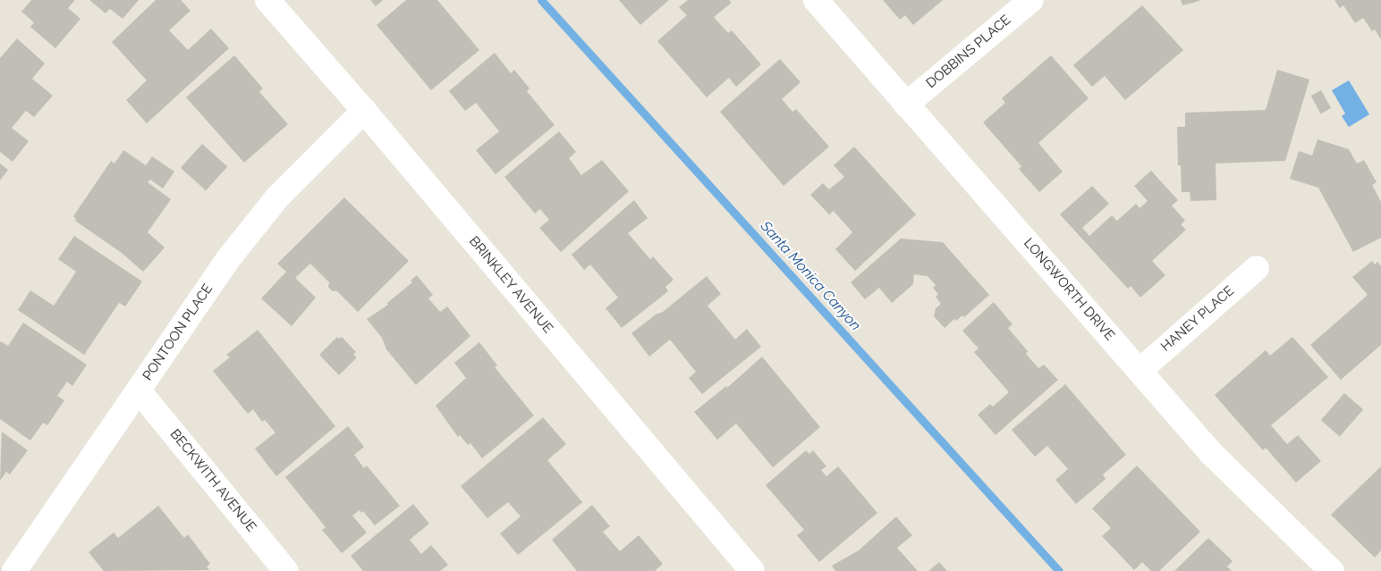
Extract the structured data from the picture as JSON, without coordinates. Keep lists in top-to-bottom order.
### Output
{
  "streets": {
    "street": [
      "DOBBINS PLACE",
      "BRINKLEY AVENUE",
      "LONGWORTH DRIVE",
      "HANEY PLACE",
      "PONTOON PLACE",
      "BECKWITH AVENUE"
    ]
  },
  "crossings": [
    ["DOBBINS PLACE", "LONGWORTH DRIVE"],
    ["BRINKLEY AVENUE", "PONTOON PLACE"],
    ["LONGWORTH DRIVE", "HANEY PLACE"],
    ["PONTOON PLACE", "BECKWITH AVENUE"]
  ],
  "water": ["Santa Monica Canyon"]
}
